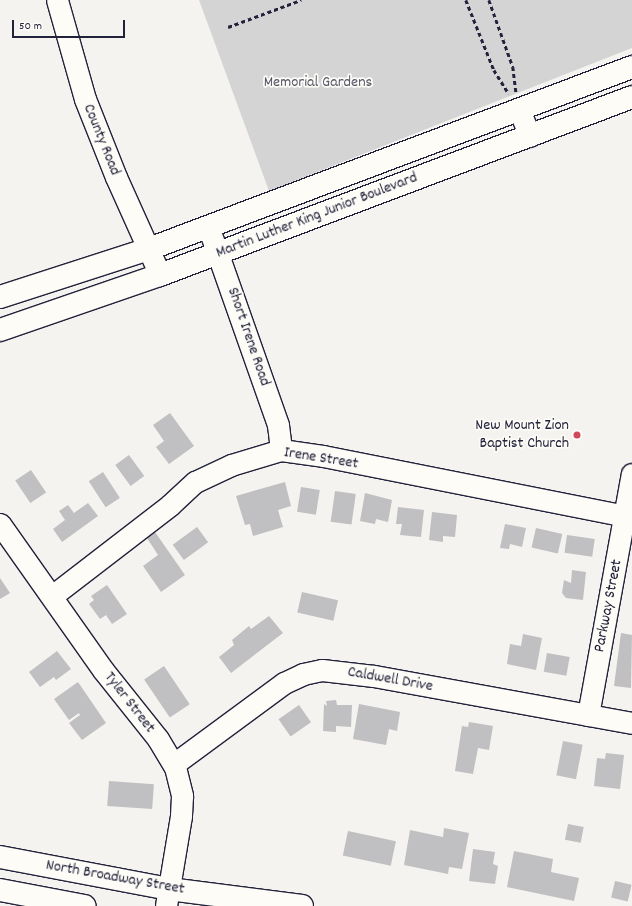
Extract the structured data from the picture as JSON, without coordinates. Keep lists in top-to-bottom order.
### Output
{
  "streets": {
    "main road": ["Martin Luther King Junior Boulevard", "North Broadway Street"],
    "street": [
      "County Road",
      "Short Irene Road",
      "Irene Street",
      "Parkway Street",
      "Caldwell Drive",
      "Tyler Street"
    ]
  },
  "crossings": [
    ["County Road", "Martin Luther King Junior Boulevard"],
    ["Martin Luther King Junior Boulevard", "Short Irene Road"],
    ["Short Irene Road", "Irene Street"],
    ["Irene Street", "Parkway Street"],
    ["Irene Street", "Tyler Street"],
    ["Parkway Street", "Caldwell Drive"],
    ["Caldwell Drive", "Tyler Street"],
    ["Tyler Street", "North Broadway Street"]
  ],
  "parks": ["Memorial Gardens"],
  "places": ["New Mount Zion Baptist Church"],
  "scale_bar": "50 m"
}
